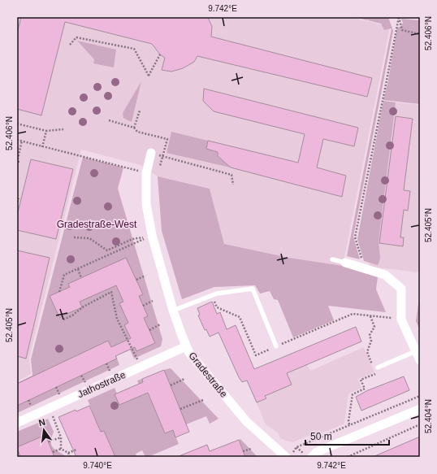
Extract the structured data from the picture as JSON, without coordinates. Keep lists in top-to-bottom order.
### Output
{
  "streets": {
    "street": ["Gradestraße", "Jathostraße"]
  },
  "crossings": [
    ["Gradestraße", "Jathostraße"]
  ],
  "parks": ["Gradestraße-West"],
  "scale_bar": "50 m",
  "north": "top",
  "coordinates": [
    "9.742°E",
    "52.406°N",
    "52.405°N",
    "52.404°N",
    "9.740°E"
  ]
}
